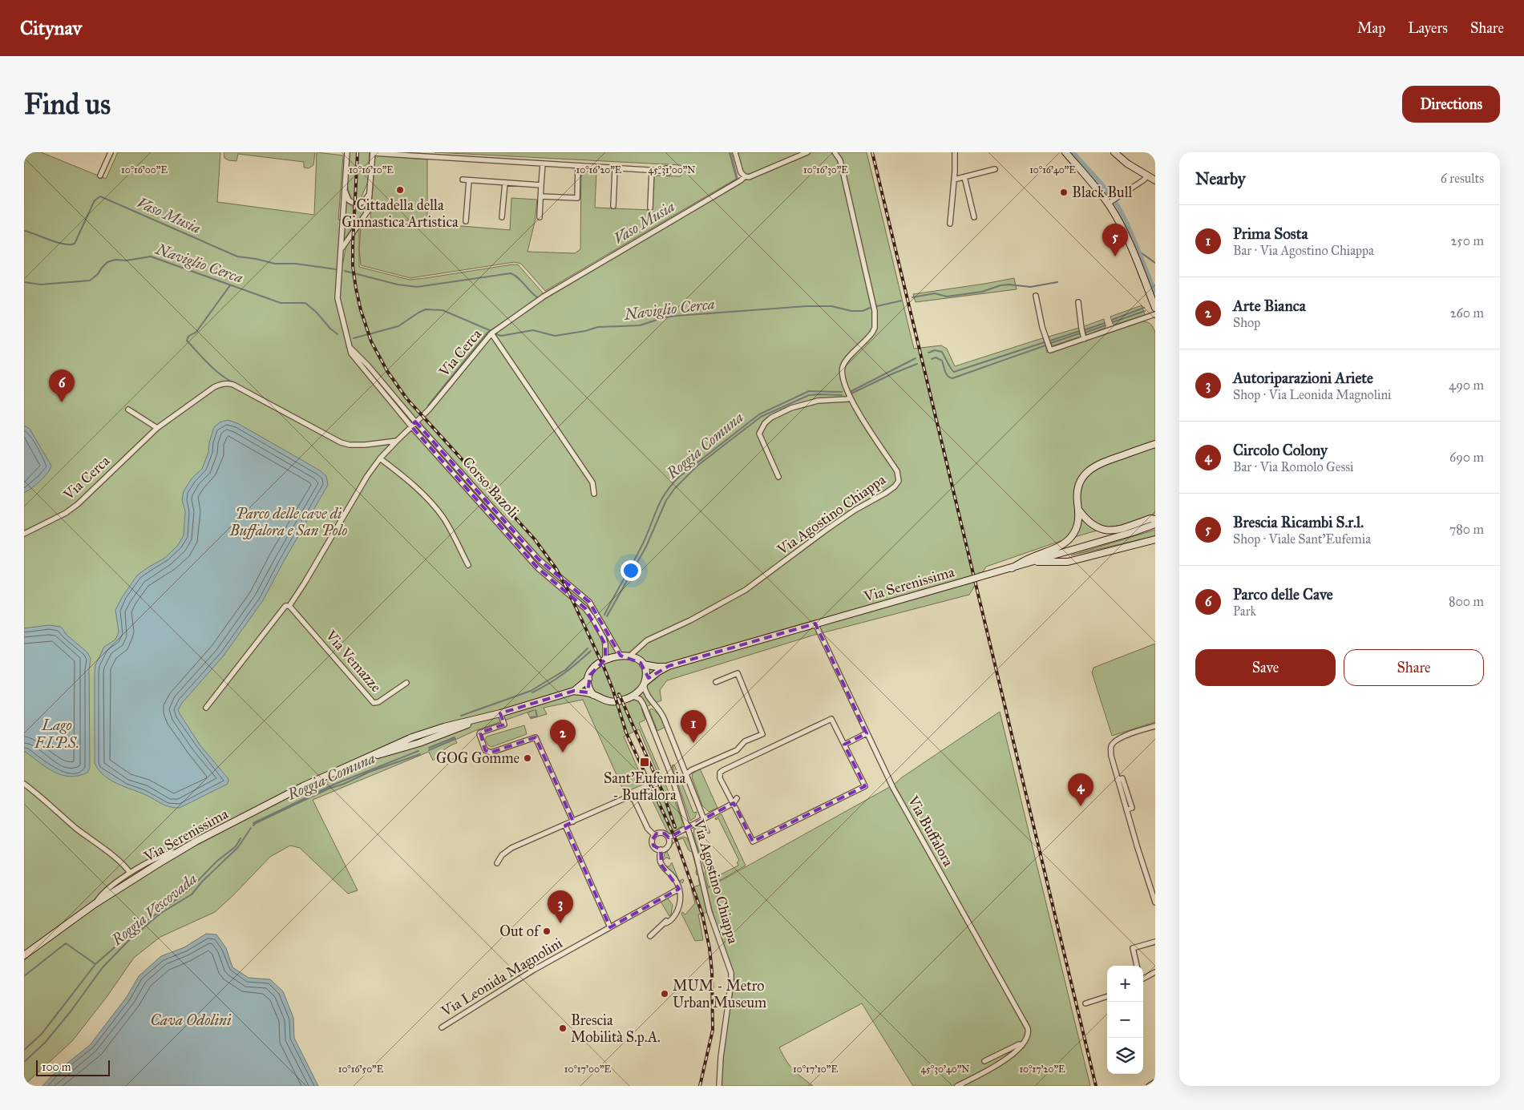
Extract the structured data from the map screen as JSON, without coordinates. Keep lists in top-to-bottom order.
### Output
{
  "streets": {
    "main road": ["Via Serenissima"],
    "street": [
      "Via Cerca",
      "Corso Bazoli",
      "Via Agostino Chiappa",
      "Via Vemazze",
      "Via Buffalora",
      "Via Leonida Magnolini"
    ]
  },
  "crossings": [
    ["Via Cerca", "Corso Bazoli"],
    ["Corso Bazoli", "Via Agostino Chiappa"],
    ["Corso Bazoli", "Via Serenissima"],
    ["Via Agostino Chiappa", "Via Serenissima"],
    ["Via Serenissima", "Via Buffalora"]
  ],
  "water": [
    "Vaso Musia",
    "Naviglio Cerca",
    "Roggia Comuna",
    "Lago F.I.P.S.",
    "Roggia Vescovada",
    "Cava Odolini"
  ],
  "parks": ["Parco delle cave di Buffalora e San Polo"],
  "places": {
    "other": [
      "Cittadella della Ginnastica Artistica",
      "Black Bull",
      "GOG Gomme",
      "Out of",
      "MUM - Metro Urban Museum",
      "Brescia Mobilità S.p.A."
    ],
    "transit": ["Sant'Eufemia - Buffalora"]
  },
  "scale_bar": "100 m",
  "page": {
    "header": "Citynav",
    "nav": ["Map", "Layers", "Share"],
    "buttons": [
      "Directions",
      ["Save", "Share"]
    ],
    "title": "Find us",
    "heading": ["Nearby", "6 results"],
    "list": [
      {
        "mark": "1",
        "name": "Prima Sosta",
        "note": "Bar · Via Agostino Chiappa",
        "value": "250 m"
      },
      {
        "mark": "2",
        "name": "Arte Bianca",
        "note": "Shop",
        "value": "260 m"
      },
      {
        "mark": "3",
        "name": "Autoriparazioni Ariete",
        "note": "Shop · Via Leonida Magnolini",
        "value": "490 m"
      },
      {
        "mark": "4",
        "name": "Circolo Colony",
        "note": "Bar · Via Romolo Gessi",
        "value": "690 m"
      },
      {
        "mark": "5",
        "name": "Brescia Ricambi S.r.l.",
        "note": "Shop · Viale Sant'Eufemia",
        "value": "780 m"
      },
      {
        "mark": "6",
        "name": "Parco delle Cave",
        "note": "Park",
        "value": "800 m"
      }
    ],
    "pins": [
      "5",
      "6",
      "1",
      "2",
      "4",
      "3"
    ],
    "map_buttons": ["+", "−"],
    "scale": "100 m"
  },
  "coordinates": [
    "10°16'00\"E",
    "10°16'10\"E",
    "10°16'20\"E",
    "45°31'00\"N",
    "10°16'30\"E",
    "10°16'40\"E",
    "10°16'50\"E",
    "10°17'00\"E",
    "45°30'40\"N",
    "10°17'10\"E",
    "10°17'20\"E"
  ]
}
